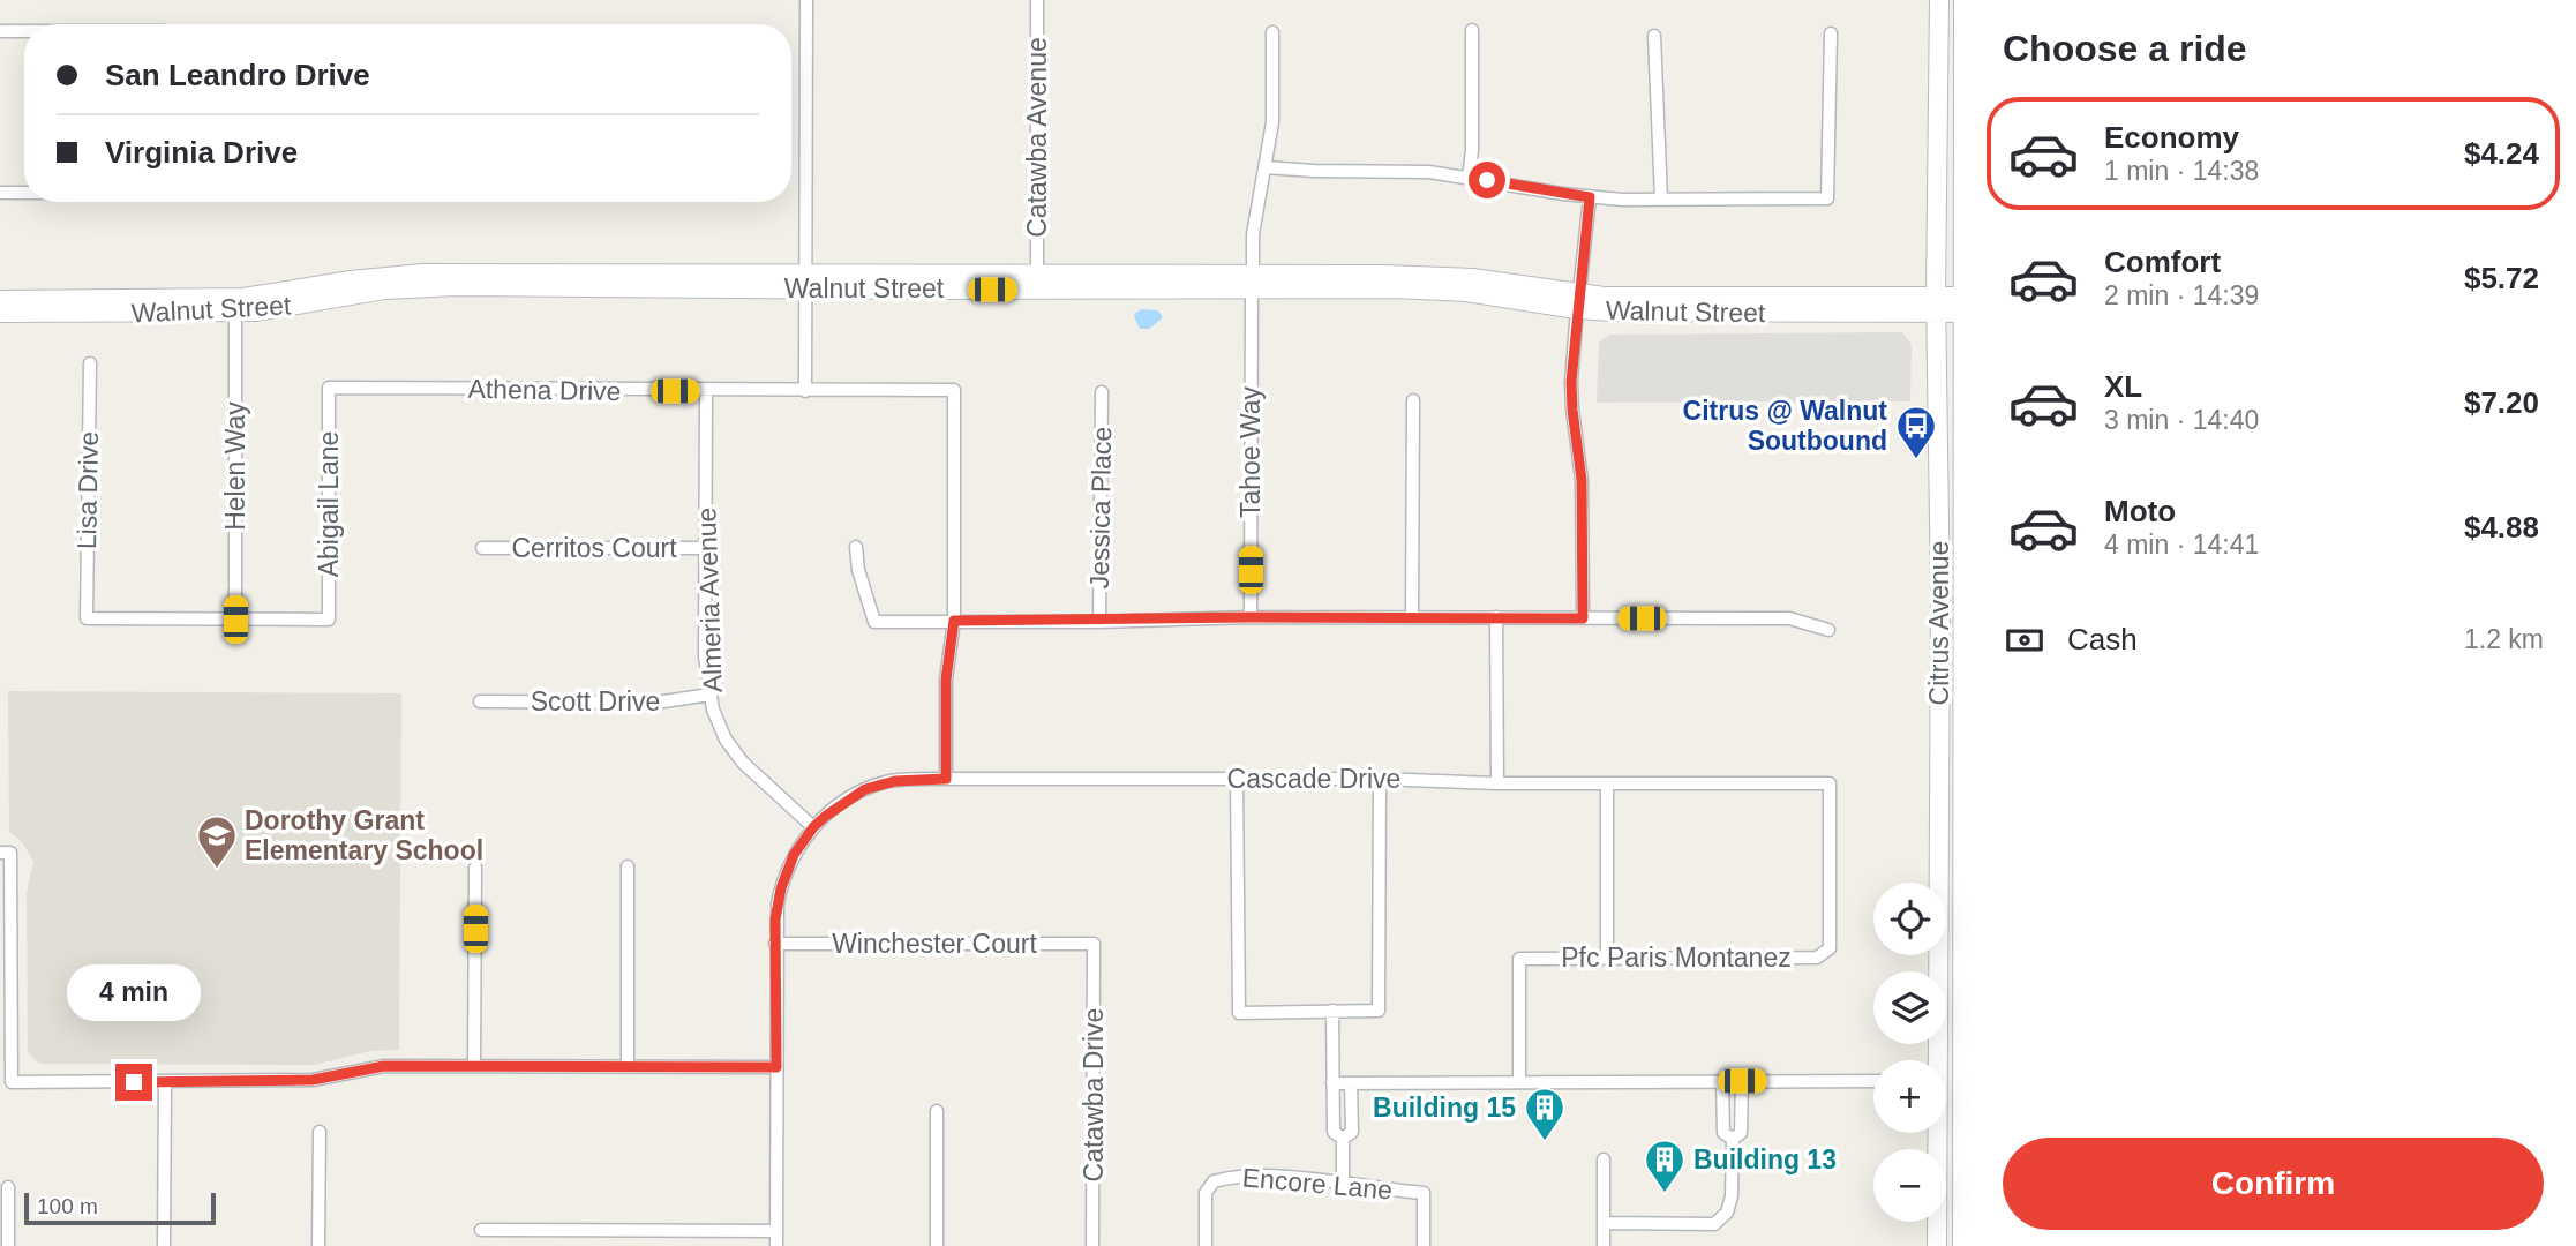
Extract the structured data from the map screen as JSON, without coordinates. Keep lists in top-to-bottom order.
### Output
{
  "streets": {
    "street": [
      "Catawba Avenue",
      "Walnut Street",
      "Athena Drive",
      "Tahoe Way",
      "Helen Way",
      "Lisa Drive",
      "Abigail Lane",
      "Jessica Place",
      "Cerritos Court",
      "Almeria Avenue",
      "Citrus Avenue",
      "Scott Drive",
      "Cascade Drive",
      "Winchester Court",
      "Pfc Paris Montanez",
      "Catawba Drive",
      "Encore Lane"
    ]
  },
  "crossings": [
    ["Catawba Avenue", "Walnut Street"],
    ["Walnut Street", "Tahoe Way"],
    ["Walnut Street", "Helen Way"],
    ["Walnut Street", "Citrus Avenue"],
    ["Athena Drive", "Abigail Lane"],
    ["Athena Drive", "Almeria Avenue"],
    ["Helen Way", "Lisa Drive"],
    ["Helen Way", "Abigail Lane"],
    ["Lisa Drive", "Abigail Lane"],
    ["Cerritos Court", "Almeria Avenue"],
    ["Almeria Avenue", "Scott Drive"],
    ["Almeria Avenue", "Cascade Drive"],
    ["Cascade Drive", "Pfc Paris Montanez"],
    ["Winchester Court", "Catawba Drive"]
  ],
  "places": {
    "bus stop": ["Citrus @ Walnut Soutbound"],
    "school or university": ["Dorothy Grant Elementary School"],
    "building": ["Building 15", "Building 13"]
  },
  "scale_bar": "100 m",
  "page": {
    "heading": "Choose a ride",
    "banner": ["San Leandro Drive", "Virginia Drive"],
    "list": [
      {
        "name": "Economy",
        "note": "1 min · 14:38",
        "value": "$4.24"
      },
      {
        "name": "Comfort",
        "note": "2 min · 14:39",
        "value": "$5.72"
      },
      {
        "name": "XL",
        "note": "3 min · 14:40",
        "value": "$7.20"
      },
      {
        "name": "Moto",
        "note": "4 min · 14:41",
        "value": "$4.88"
      }
    ],
    "pay": ["Cash", "1.2 km"],
    "map_buttons": ["+", "−"],
    "bubble": "4 min",
    "buttons": "Confirm",
    "scale": "100 m"
  }
}
